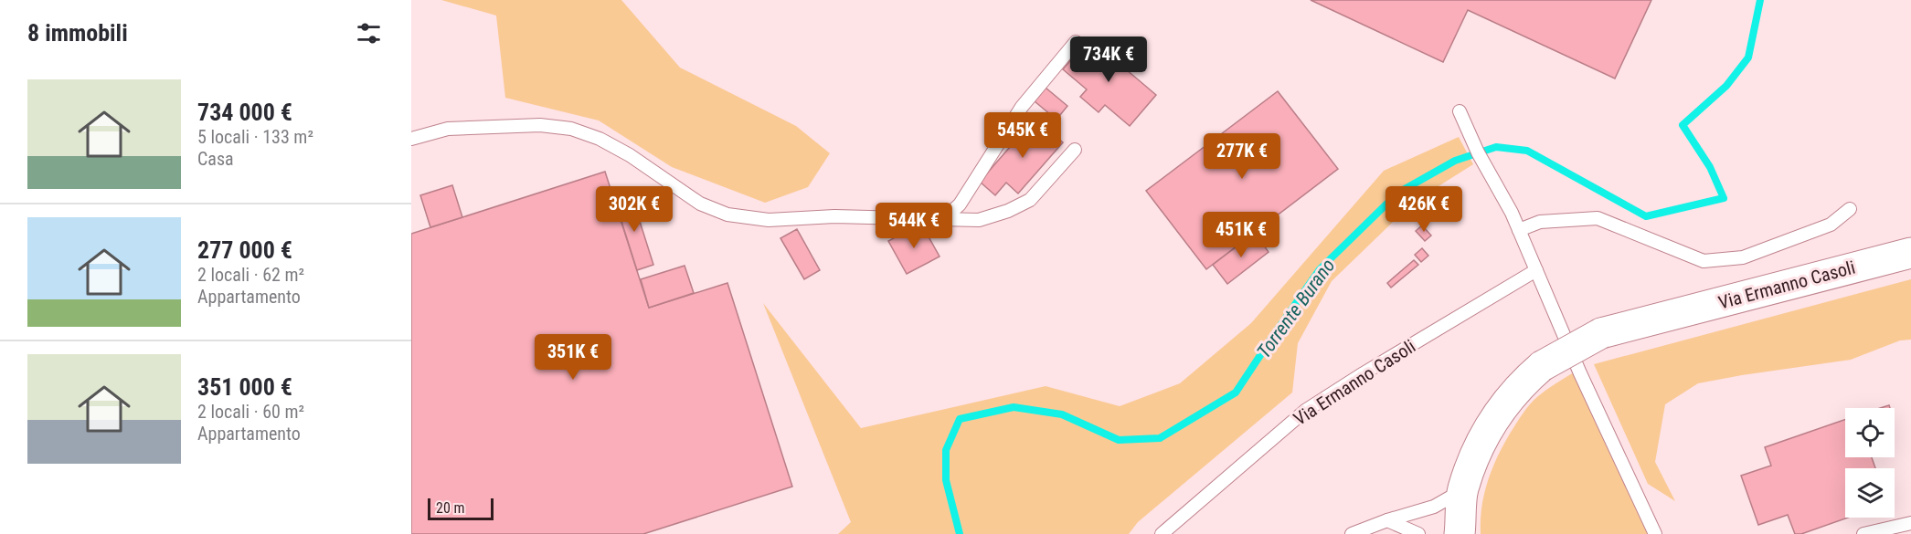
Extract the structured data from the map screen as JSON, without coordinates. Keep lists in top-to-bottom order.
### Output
{
  "streets": {
    "main road": ["Via Ermanno Casoli"]
  },
  "water": ["Torrente Burano"],
  "scale_bar": "20 m",
  "page": {
    "heading": "8 immobili",
    "price": [
      "734K €",
      "545K €",
      "277K €",
      "302K €",
      "426K €",
      "544K €",
      "451K €",
      "351K €"
    ],
    "list": [
      {
        "name": "734 000 €",
        "note": "5 locali · 133 m² · Casa"
      },
      {
        "name": "277 000 €",
        "note": "2 locali · 62 m² · Appartamento"
      },
      {
        "name": "351 000 €",
        "note": "2 locali · 60 m² · Appartamento"
      }
    ],
    "scale": "20 m"
  }
}
